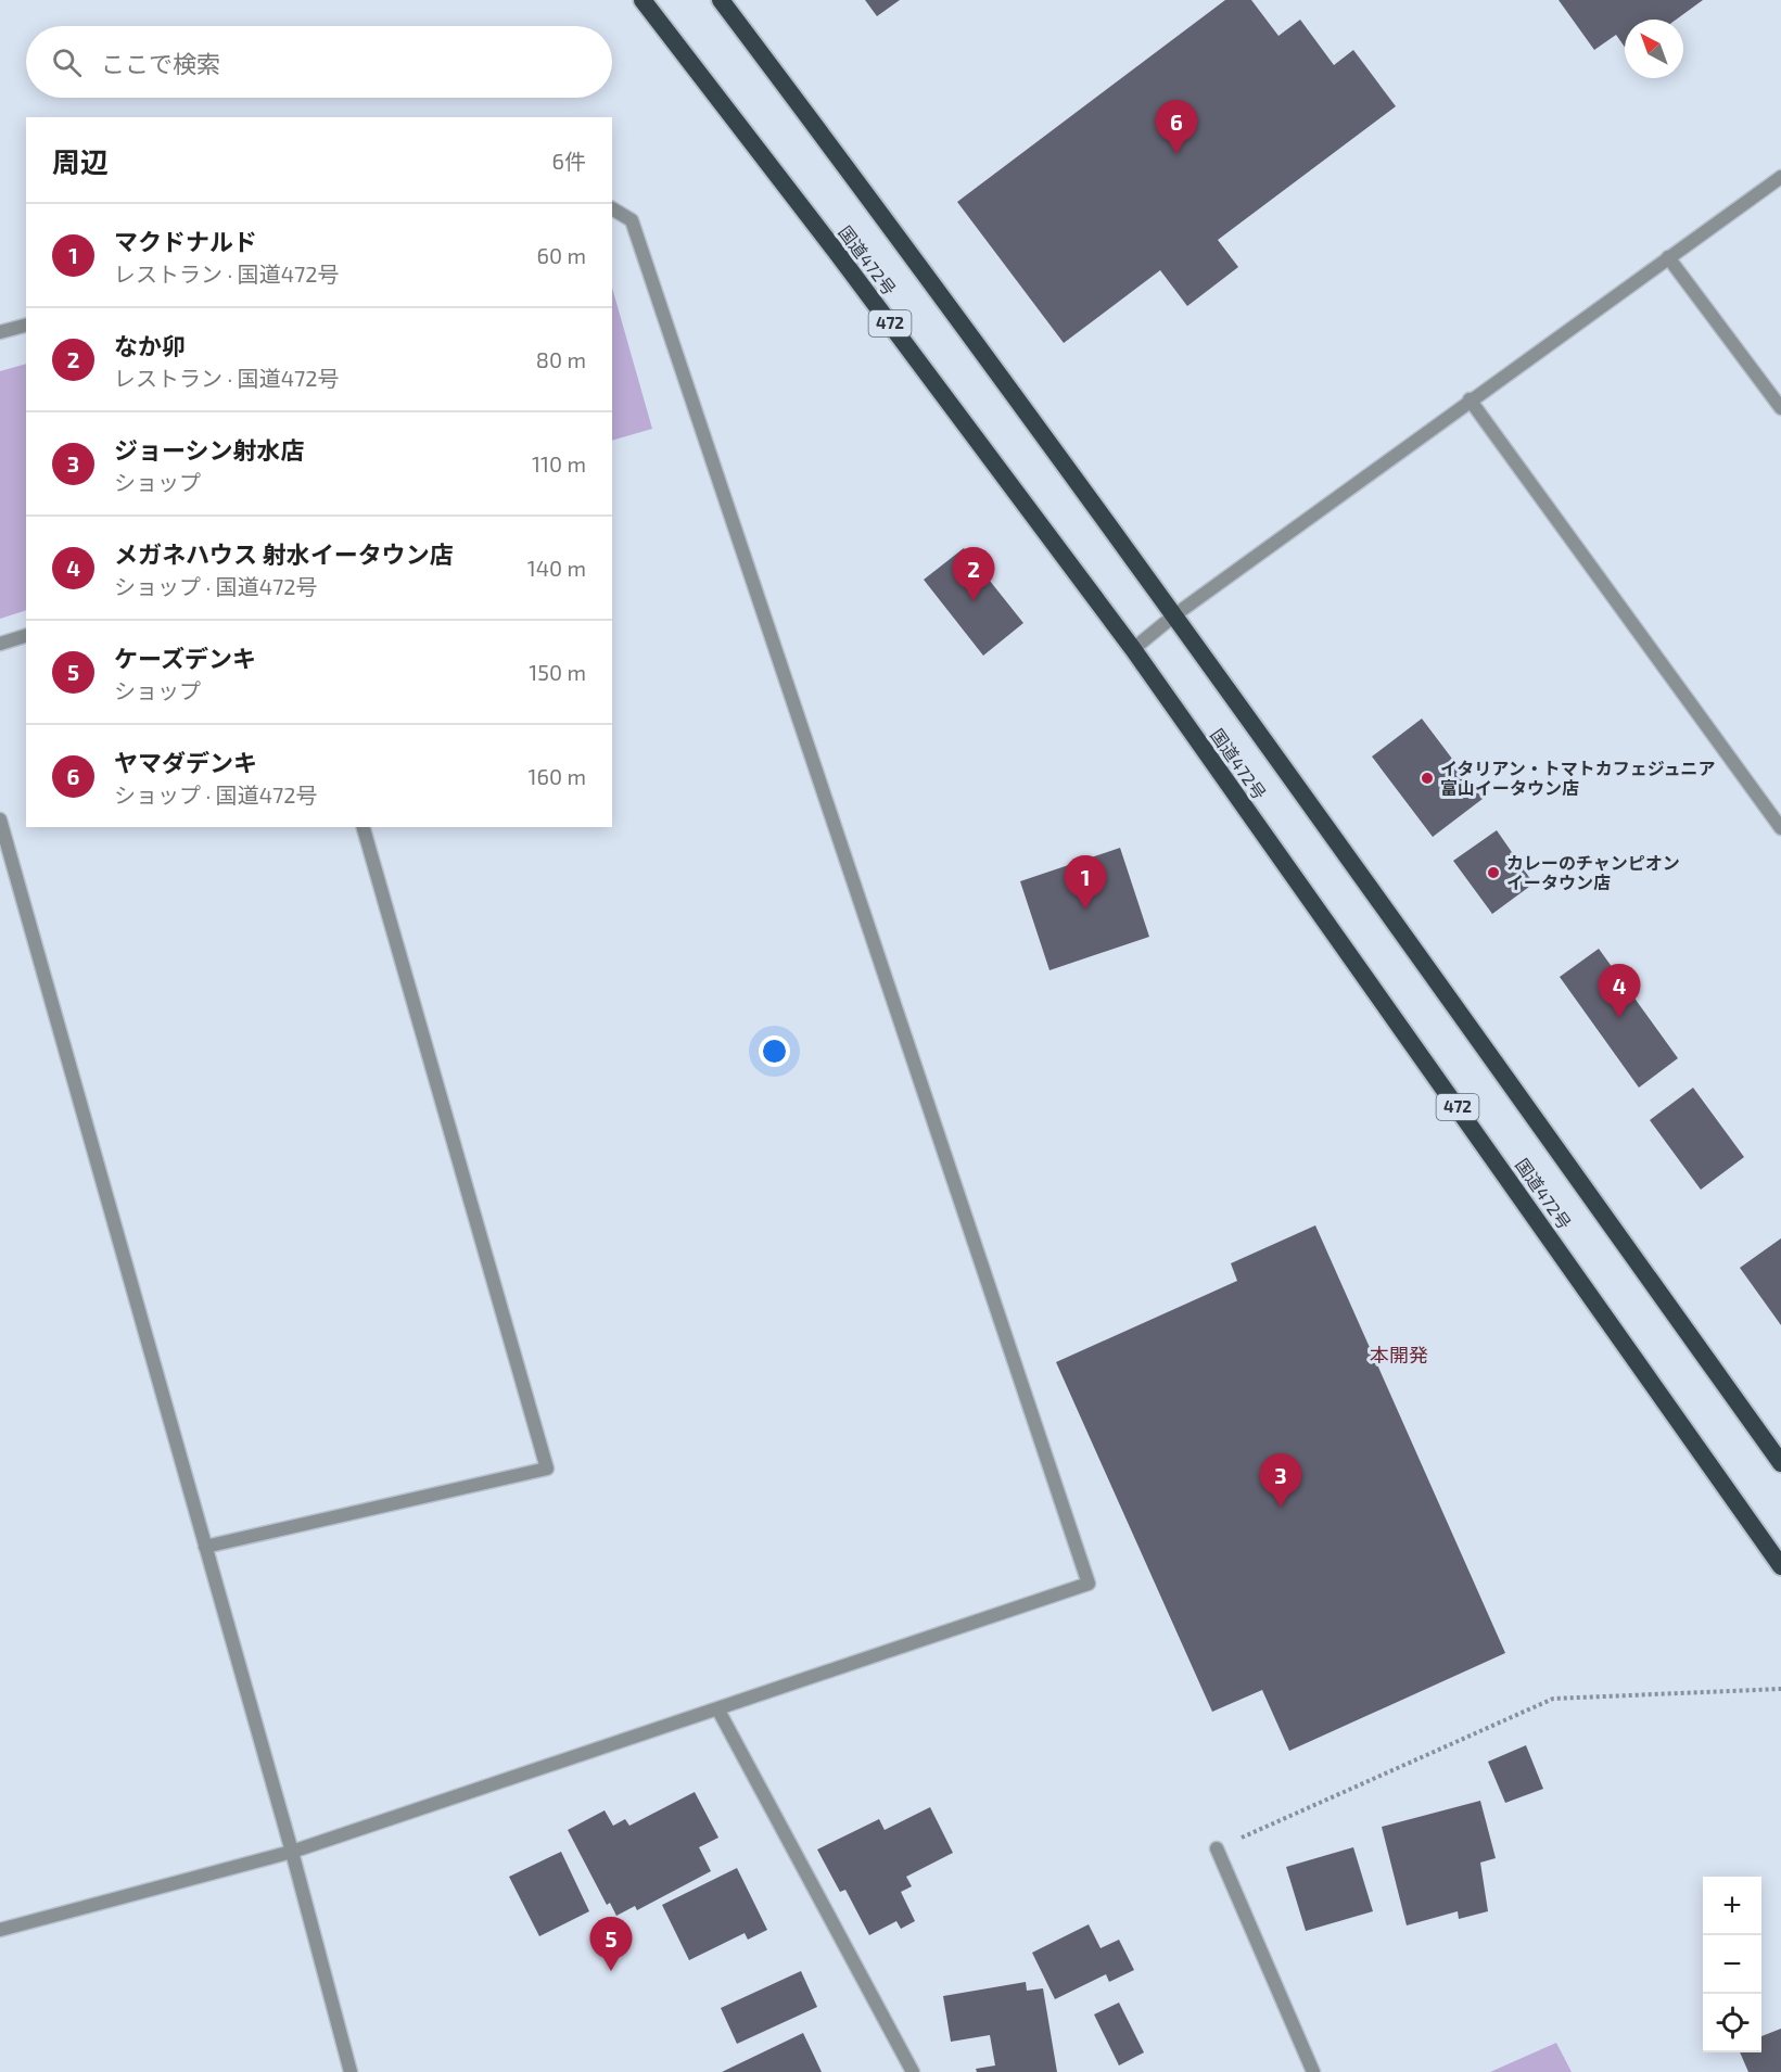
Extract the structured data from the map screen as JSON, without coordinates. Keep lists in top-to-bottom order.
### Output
{
  "streets": {
    "highway": ["国道472号", "472"]
  },
  "districts": ["本開発"],
  "places": ["イタリアン・トマトカフェジュニア 富山イータウン店", "カレーのチャンピオン イータウン店"],
  "north": "top left",
  "page": {
    "search": "ここで検索",
    "pins": [
      "6",
      "2",
      "1",
      "4",
      "3",
      "5"
    ],
    "heading": ["周辺", "6件"],
    "list": [
      {
        "mark": "1",
        "name": "マクドナルド",
        "note": "レストラン · 国道472号",
        "value": "60 m"
      },
      {
        "mark": "2",
        "name": "なか卯",
        "note": "レストラン · 国道472号",
        "value": "80 m"
      },
      {
        "mark": "3",
        "name": "ジョーシン射水店",
        "note": "ショップ",
        "value": "110 m"
      },
      {
        "mark": "4",
        "name": "メガネハウス 射水イータウン店",
        "note": "ショップ · 国道472号",
        "value": "140 m"
      },
      {
        "mark": "5",
        "name": "ケーズデンキ",
        "note": "ショップ",
        "value": "150 m"
      },
      {
        "mark": "6",
        "name": "ヤマダデンキ",
        "note": "ショップ · 国道472号",
        "value": "160 m"
      }
    ],
    "map_buttons": ["+", "−"]
  }
}
